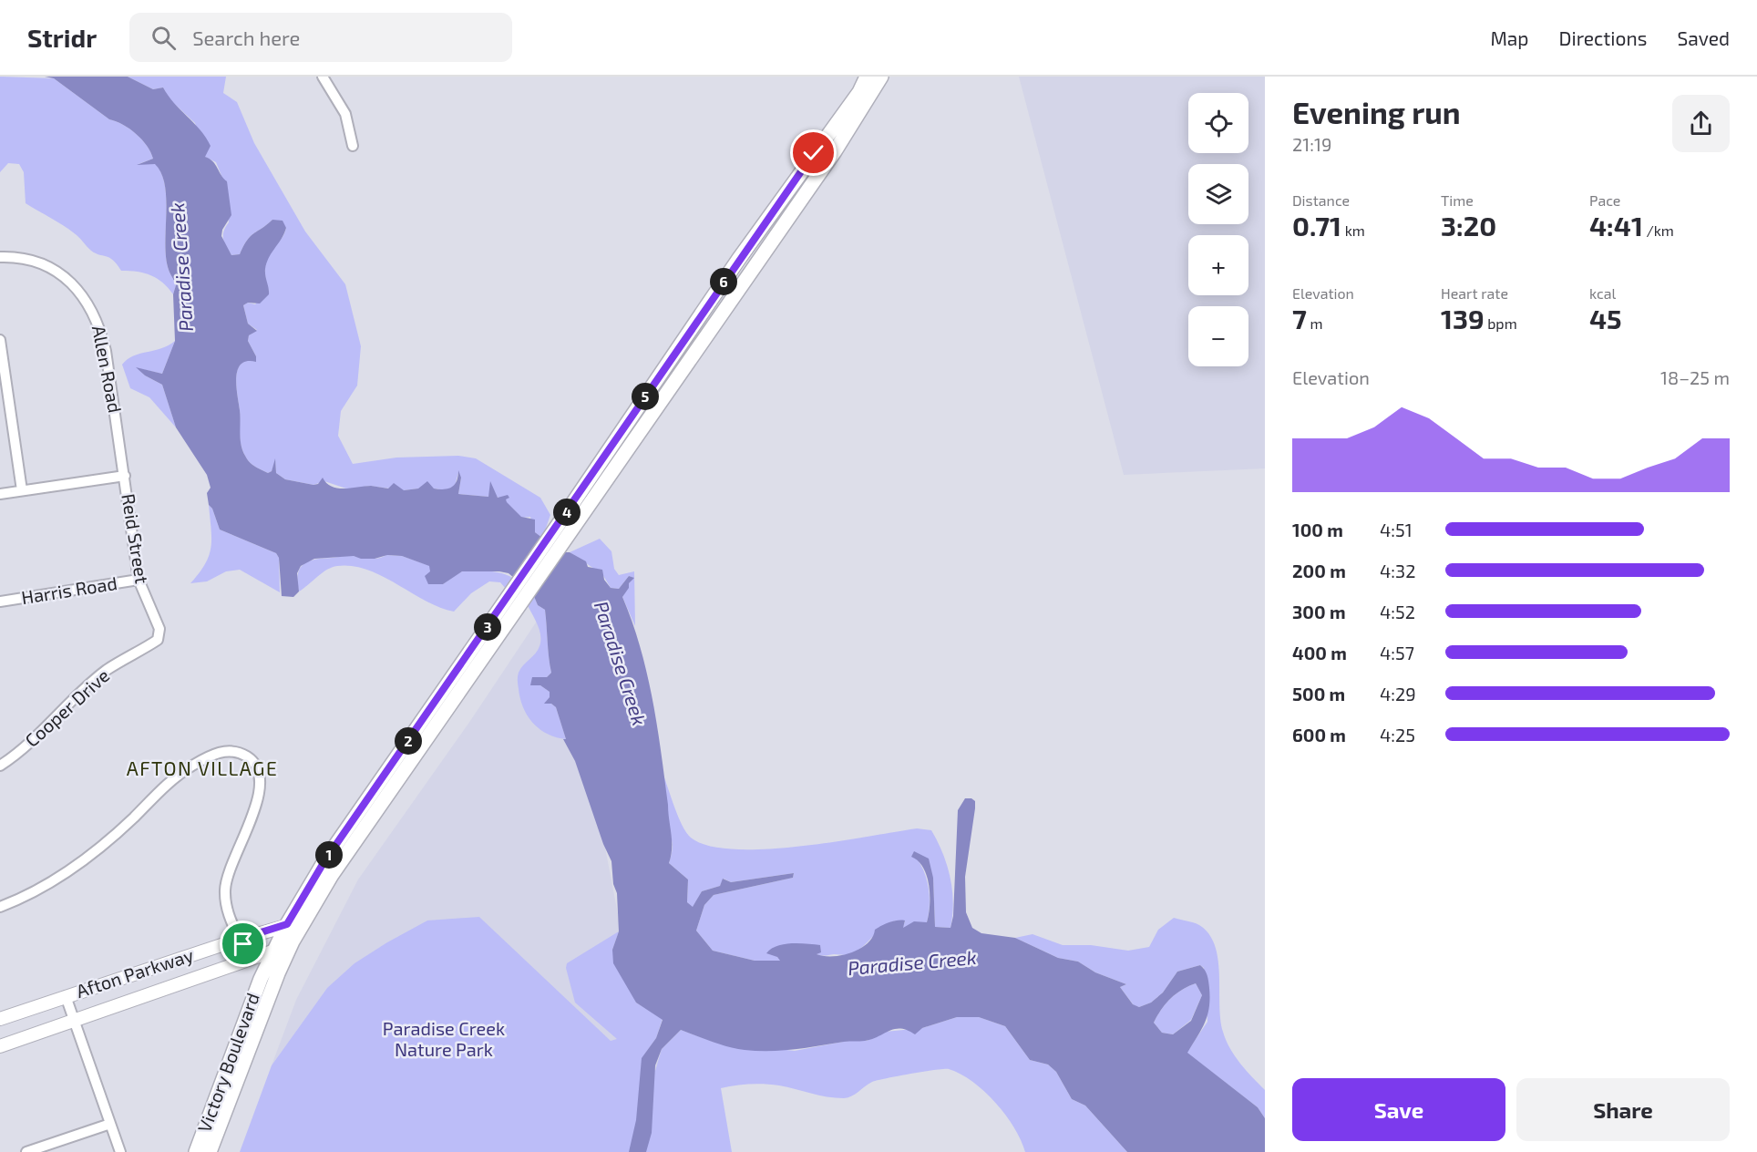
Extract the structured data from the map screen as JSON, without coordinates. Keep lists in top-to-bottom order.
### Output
{
  "streets": {
    "main road": ["Victory Boulevard"],
    "street": [
      "Allen Road",
      "Reid Street",
      "Harris Road",
      "Cooper Drive",
      "Afton Parkway"
    ]
  },
  "crossings": [
    ["Allen Road", "Reid Street"],
    ["Reid Street", "Harris Road"],
    ["Reid Street", "Cooper Drive"],
    ["Afton Parkway", "Victory Boulevard"]
  ],
  "districts": ["AFTON VILLAGE"],
  "water": ["Paradise Creek"],
  "parks": ["Paradise Creek Nature Park"],
  "page": {
    "header": "Stridr",
    "search": "Search here",
    "nav": ["Map", "Directions", "Saved"],
    "heading": ["Evening run", "21:19"],
    "map_buttons": ["+", "−"],
    "stats": [
      ["Distance", "0.71 km"],
      ["Time", "3:20"],
      ["Pace", "4:41 /km"],
      ["Elevation", "7 m"],
      ["Heart rate", "139 bpm"],
      ["kcal", "45"]
    ],
    "pins": [
      "6",
      "5",
      "4",
      "3",
      "2",
      "1"
    ],
    "chart": ["Elevation", "18–25 m"],
    "list": [
      {
        "name": "100 m",
        "note": "4:51"
      },
      {
        "name": "200 m",
        "note": "4:32"
      },
      {
        "name": "300 m",
        "note": "4:52"
      },
      {
        "name": "400 m",
        "note": "4:57"
      },
      {
        "name": "500 m",
        "note": "4:29"
      },
      {
        "name": "600 m",
        "note": "4:25"
      }
    ],
    "buttons": ["Save", "Share"]
  }
}
